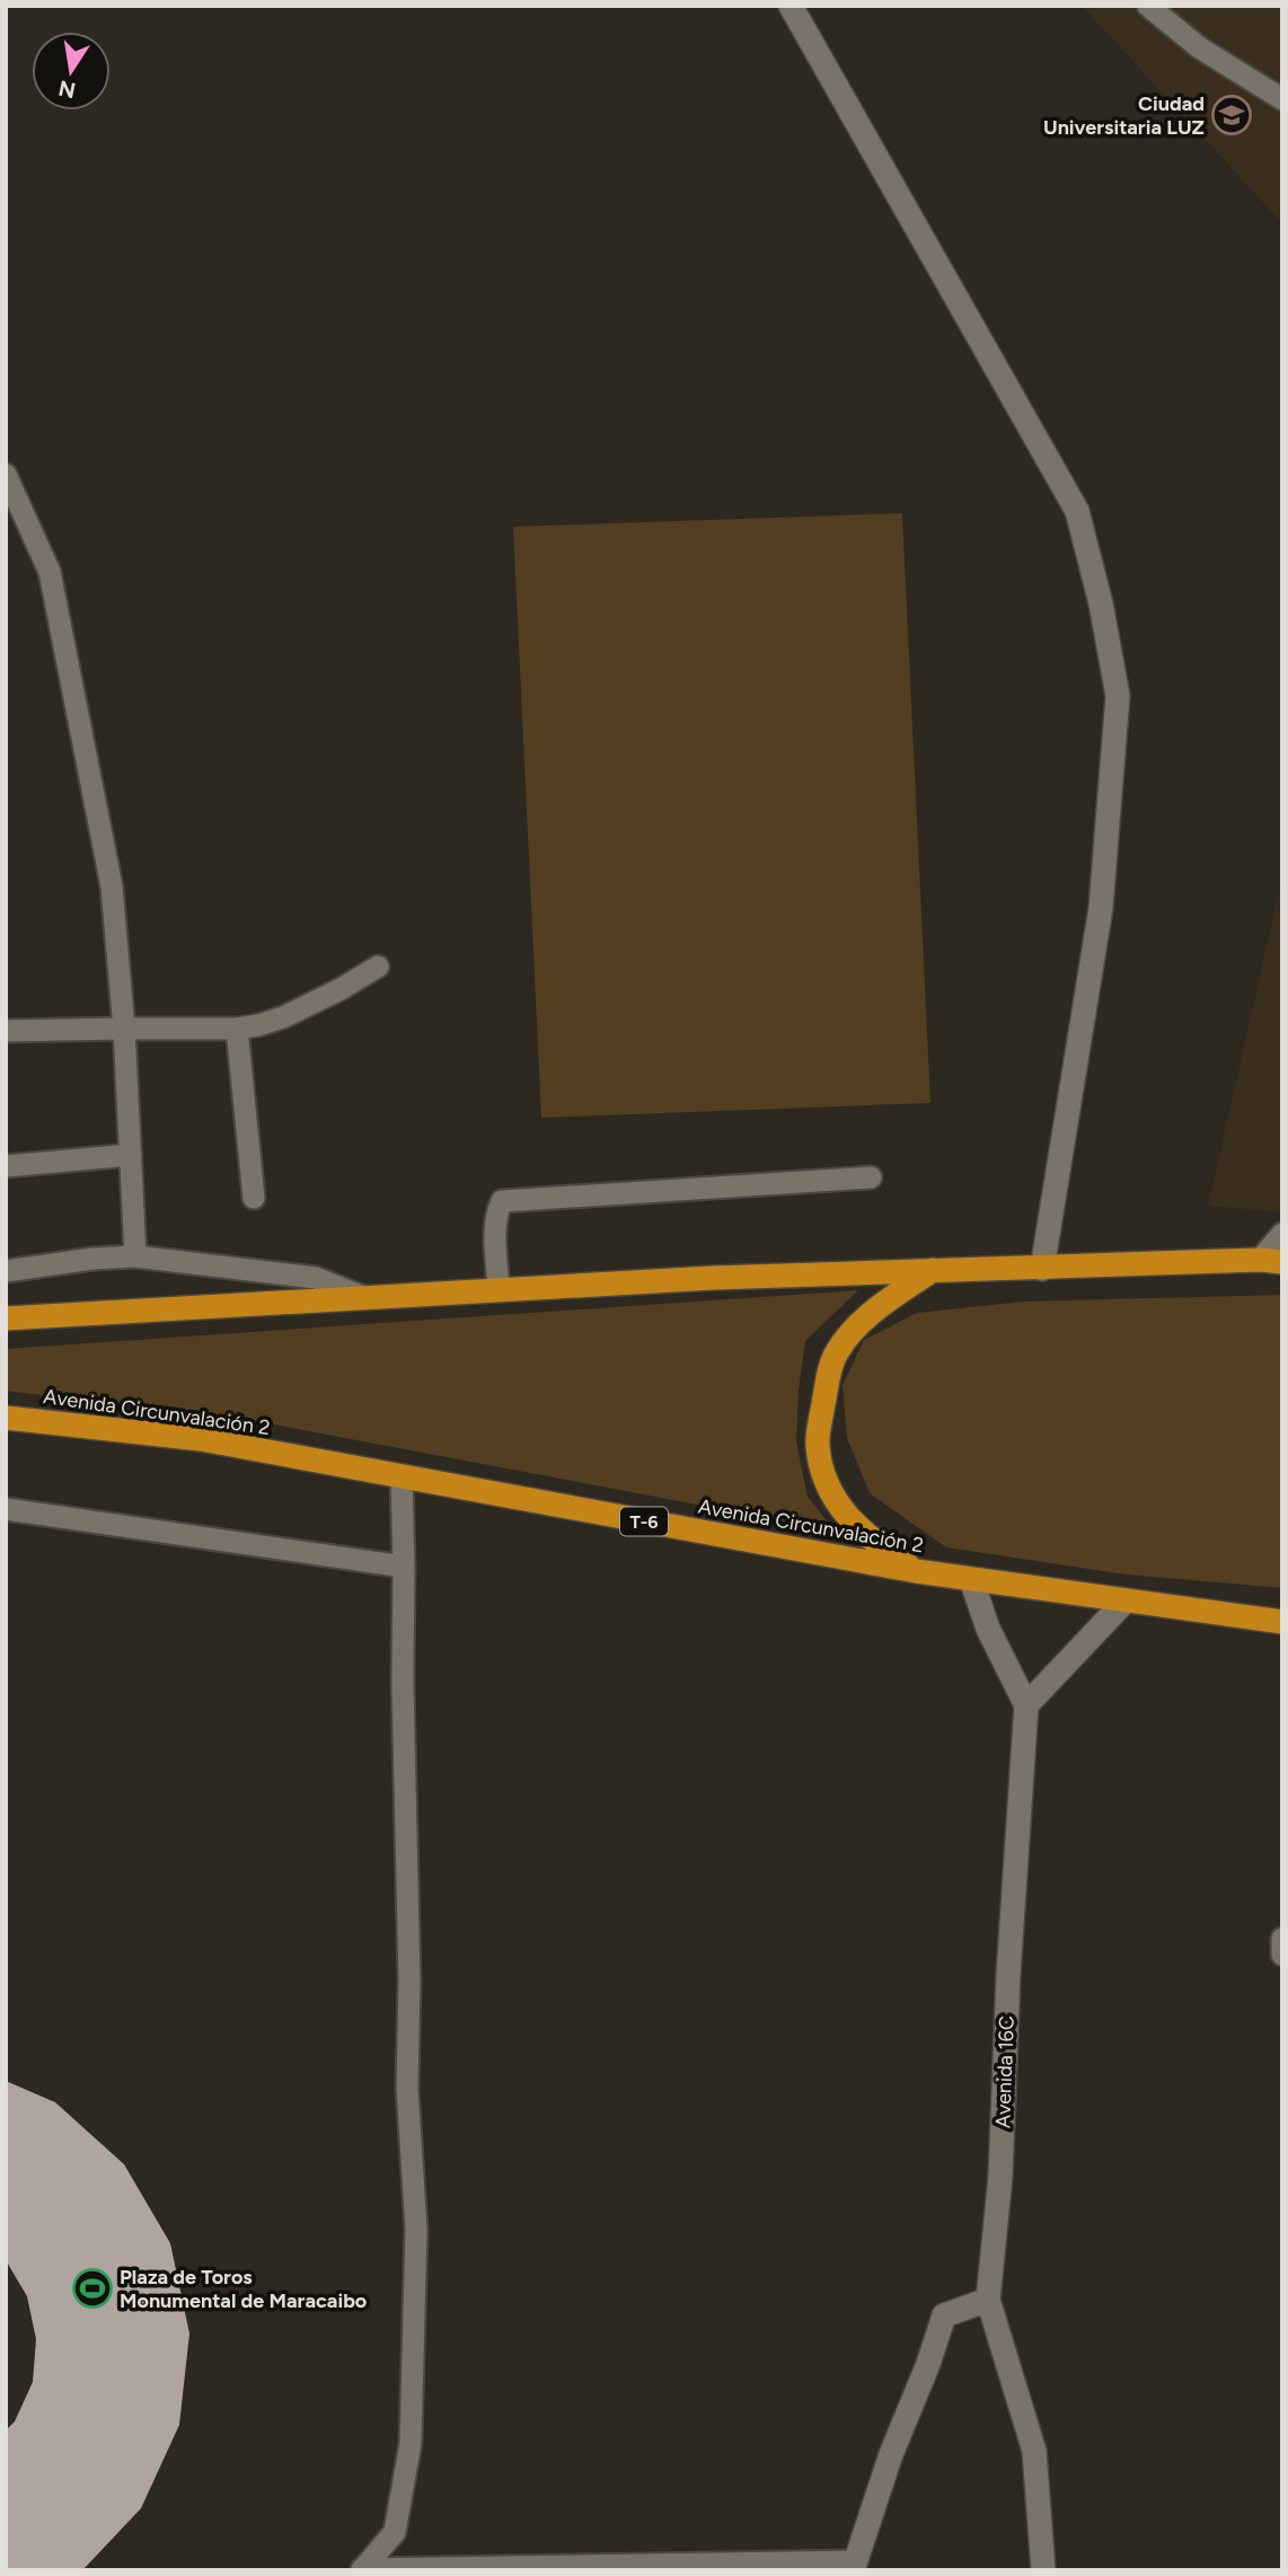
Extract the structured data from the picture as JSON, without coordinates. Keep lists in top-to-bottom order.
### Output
{
  "streets": {
    "highway": ["Avenida Circunvalación 2", "T-6"],
    "street": ["Avenida 16C"]
  },
  "crossings": [
    ["Avenida Circunvalación 2", "T-6"]
  ],
  "places": {
    "school or university": ["Ciudad Universitaria LUZ"],
    "sports": ["Plaza de Toros Monumental de Maracaibo"]
  },
  "north": "bottom"
}
